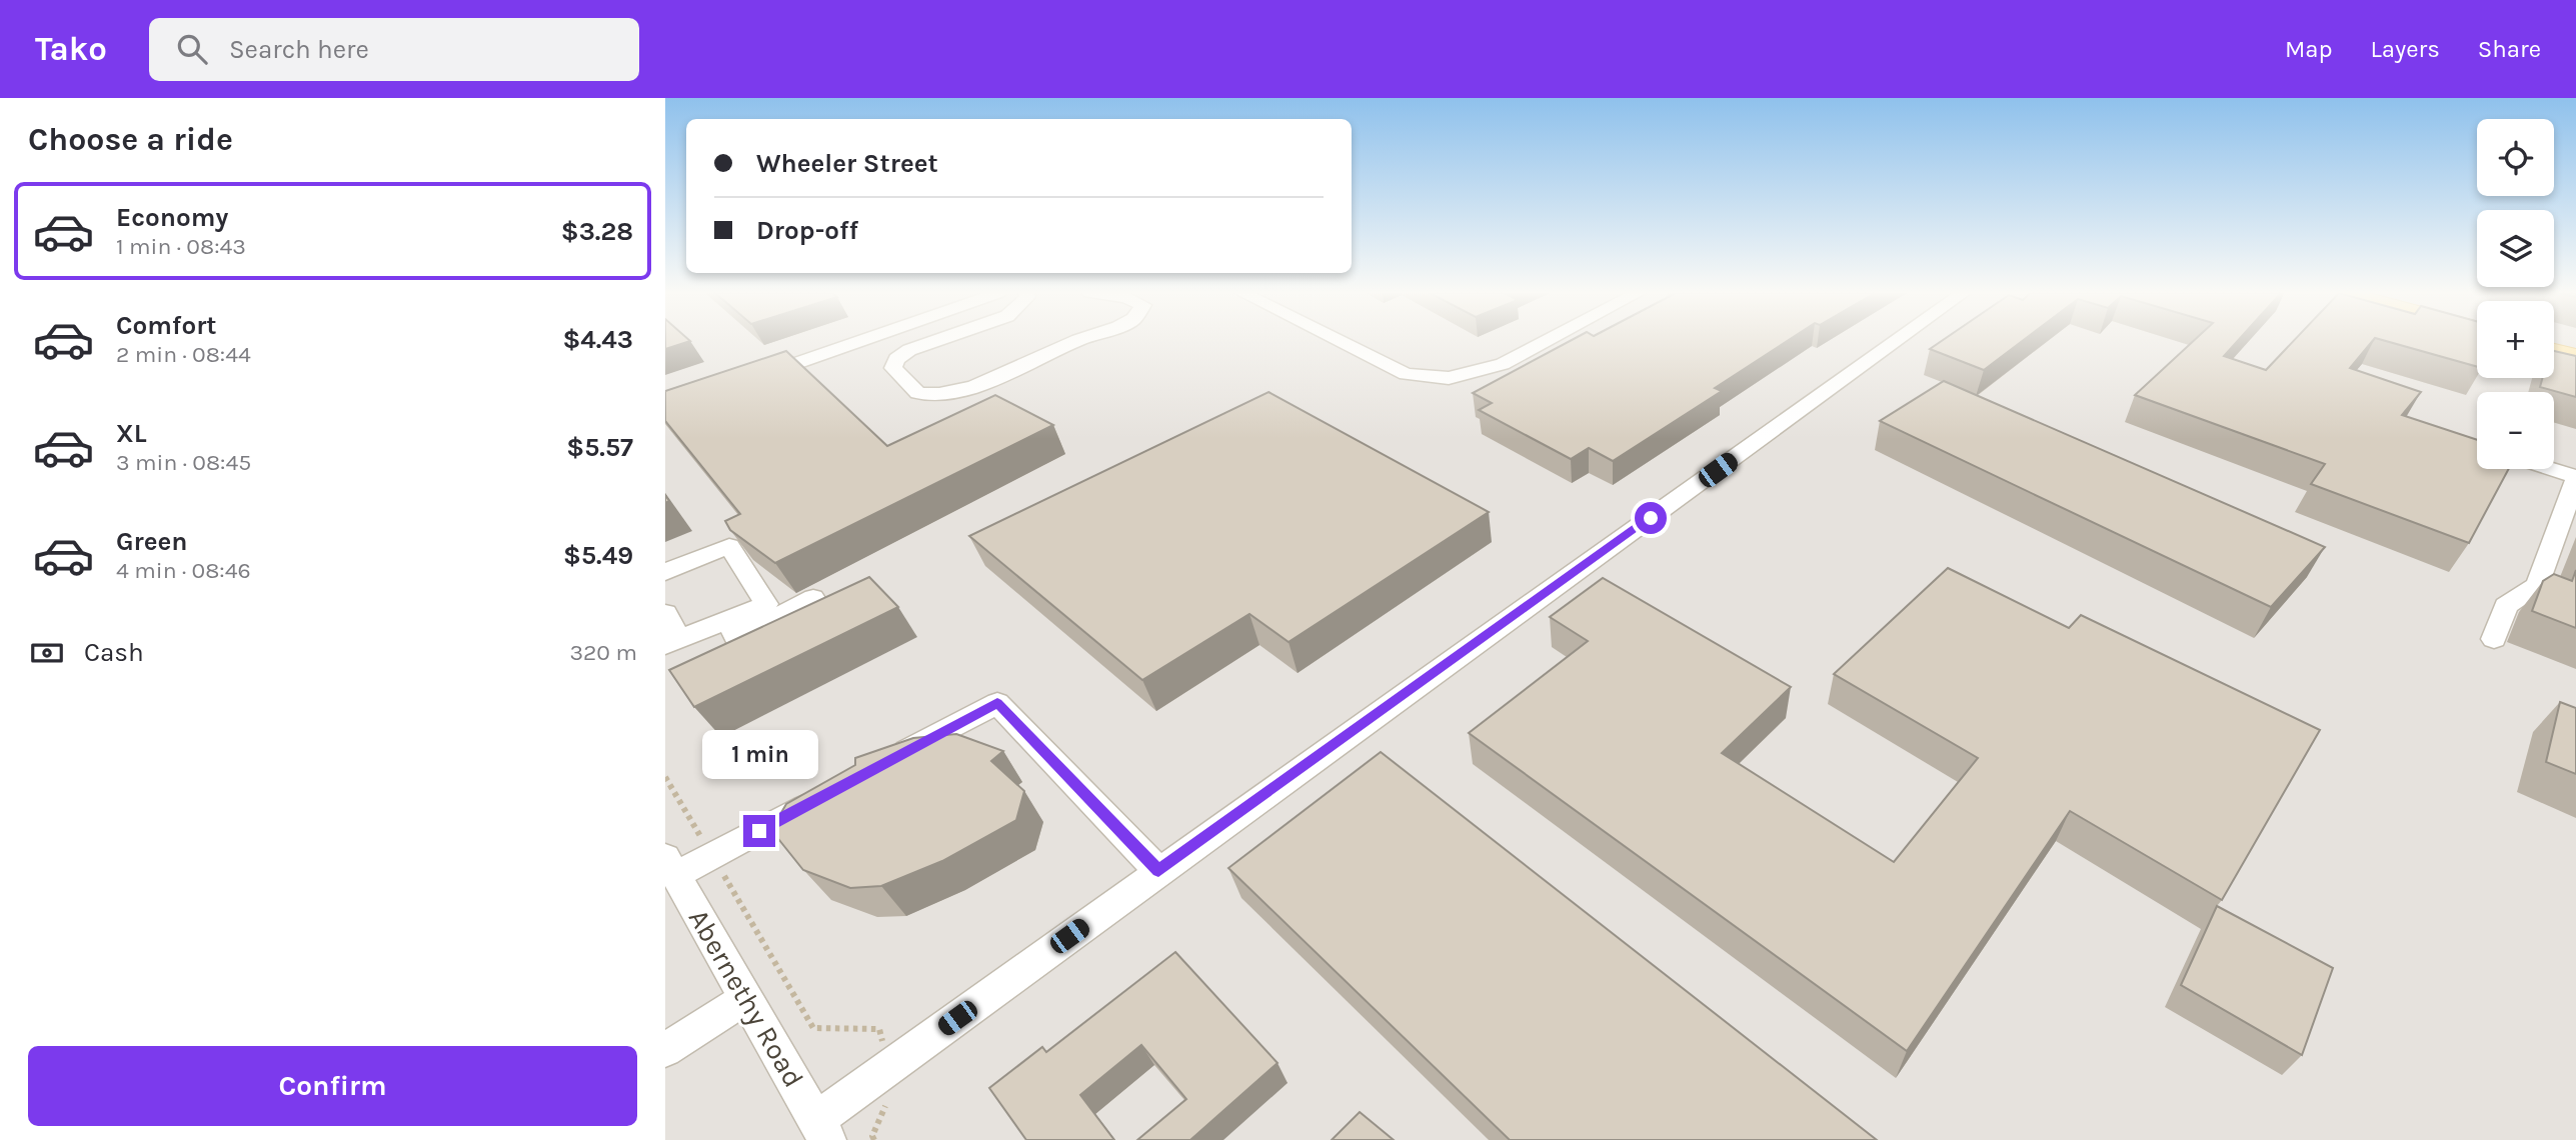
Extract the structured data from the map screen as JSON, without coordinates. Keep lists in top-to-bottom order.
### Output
{
  "streets": {
    "street": ["Abernethy Road"]
  },
  "page": {
    "header": "Tako",
    "search": "Search here",
    "nav": ["Map", "Layers", "Share"],
    "heading": "Choose a ride",
    "map_buttons": ["+", "−"],
    "banner": ["Wheeler Street", "Drop-off"],
    "list": [
      {
        "name": "Economy",
        "note": "1 min · 08:43",
        "value": "$3.28"
      },
      {
        "name": "Comfort",
        "note": "2 min · 08:44",
        "value": "$4.43"
      },
      {
        "name": "XL",
        "note": "3 min · 08:45",
        "value": "$5.57"
      },
      {
        "name": "Green",
        "note": "4 min · 08:46",
        "value": "$5.49"
      }
    ],
    "pay": ["Cash", "320 m"],
    "bubble": "1 min",
    "buttons": "Confirm"
  }
}
